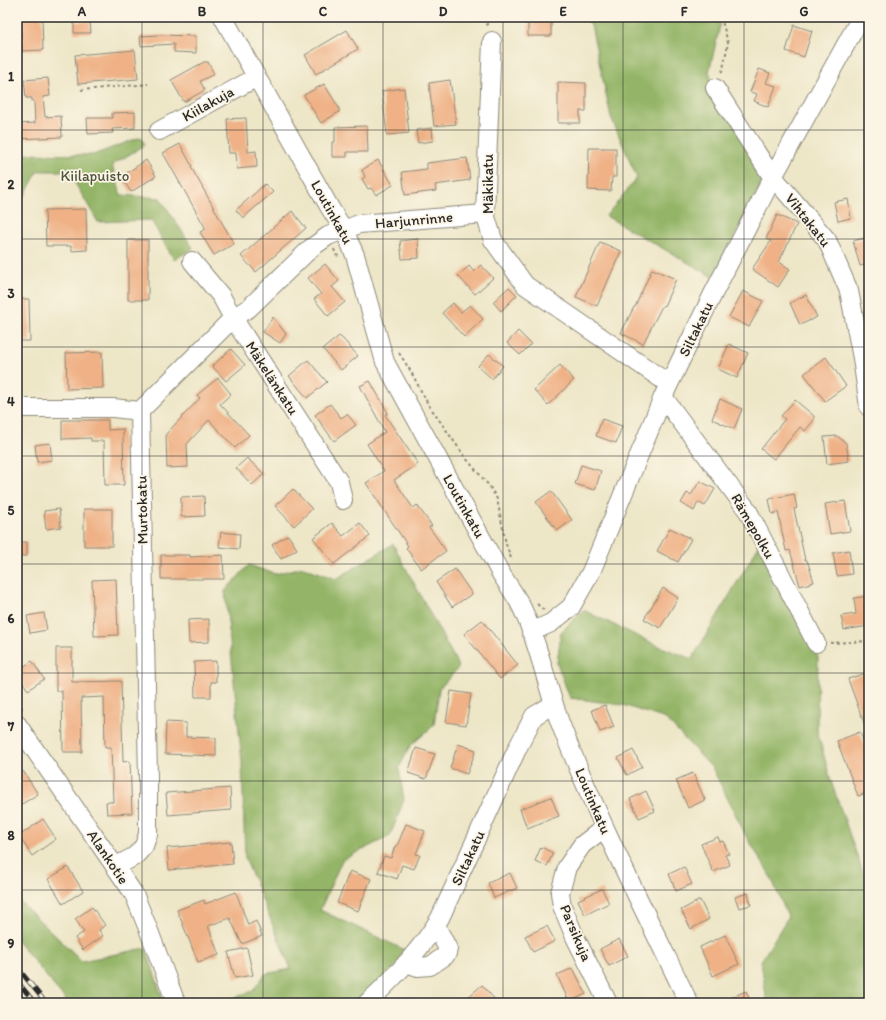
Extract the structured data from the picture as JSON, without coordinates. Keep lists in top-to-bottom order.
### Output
{
  "streets": {
    "street": [
      "Kiilakuja",
      "Mäkikatu",
      "Loutinkatu",
      "Harjunrinne",
      "Vihtakatu",
      "Siltakatu",
      "Mäkelänkatu",
      "Murtokatu",
      "Rämepolku",
      "Alankotie",
      "Parsikuja"
    ]
  },
  "crossings": [
    ["Kiilakuja", "Loutinkatu"],
    ["Mäkikatu", "Harjunrinne"],
    ["Mäkikatu", "Siltakatu"],
    ["Mäkikatu", "Rämepolku"],
    ["Loutinkatu", "Harjunrinne"],
    ["Loutinkatu", "Siltakatu"],
    ["Loutinkatu", "Parsikuja"],
    ["Vihtakatu", "Siltakatu"],
    ["Siltakatu", "Rämepolku"],
    ["Murtokatu", "Alankotie"]
  ],
  "parks": ["Kiilapuisto"],
  "grid": {
    "columns": [
      "A",
      "B",
      "C",
      "D",
      "E",
      "F",
      "G"
    ],
    "rows": [
      "1",
      "2",
      "3",
      "4",
      "5",
      "6",
      "7",
      "8",
      "9"
    ]
  }
}
